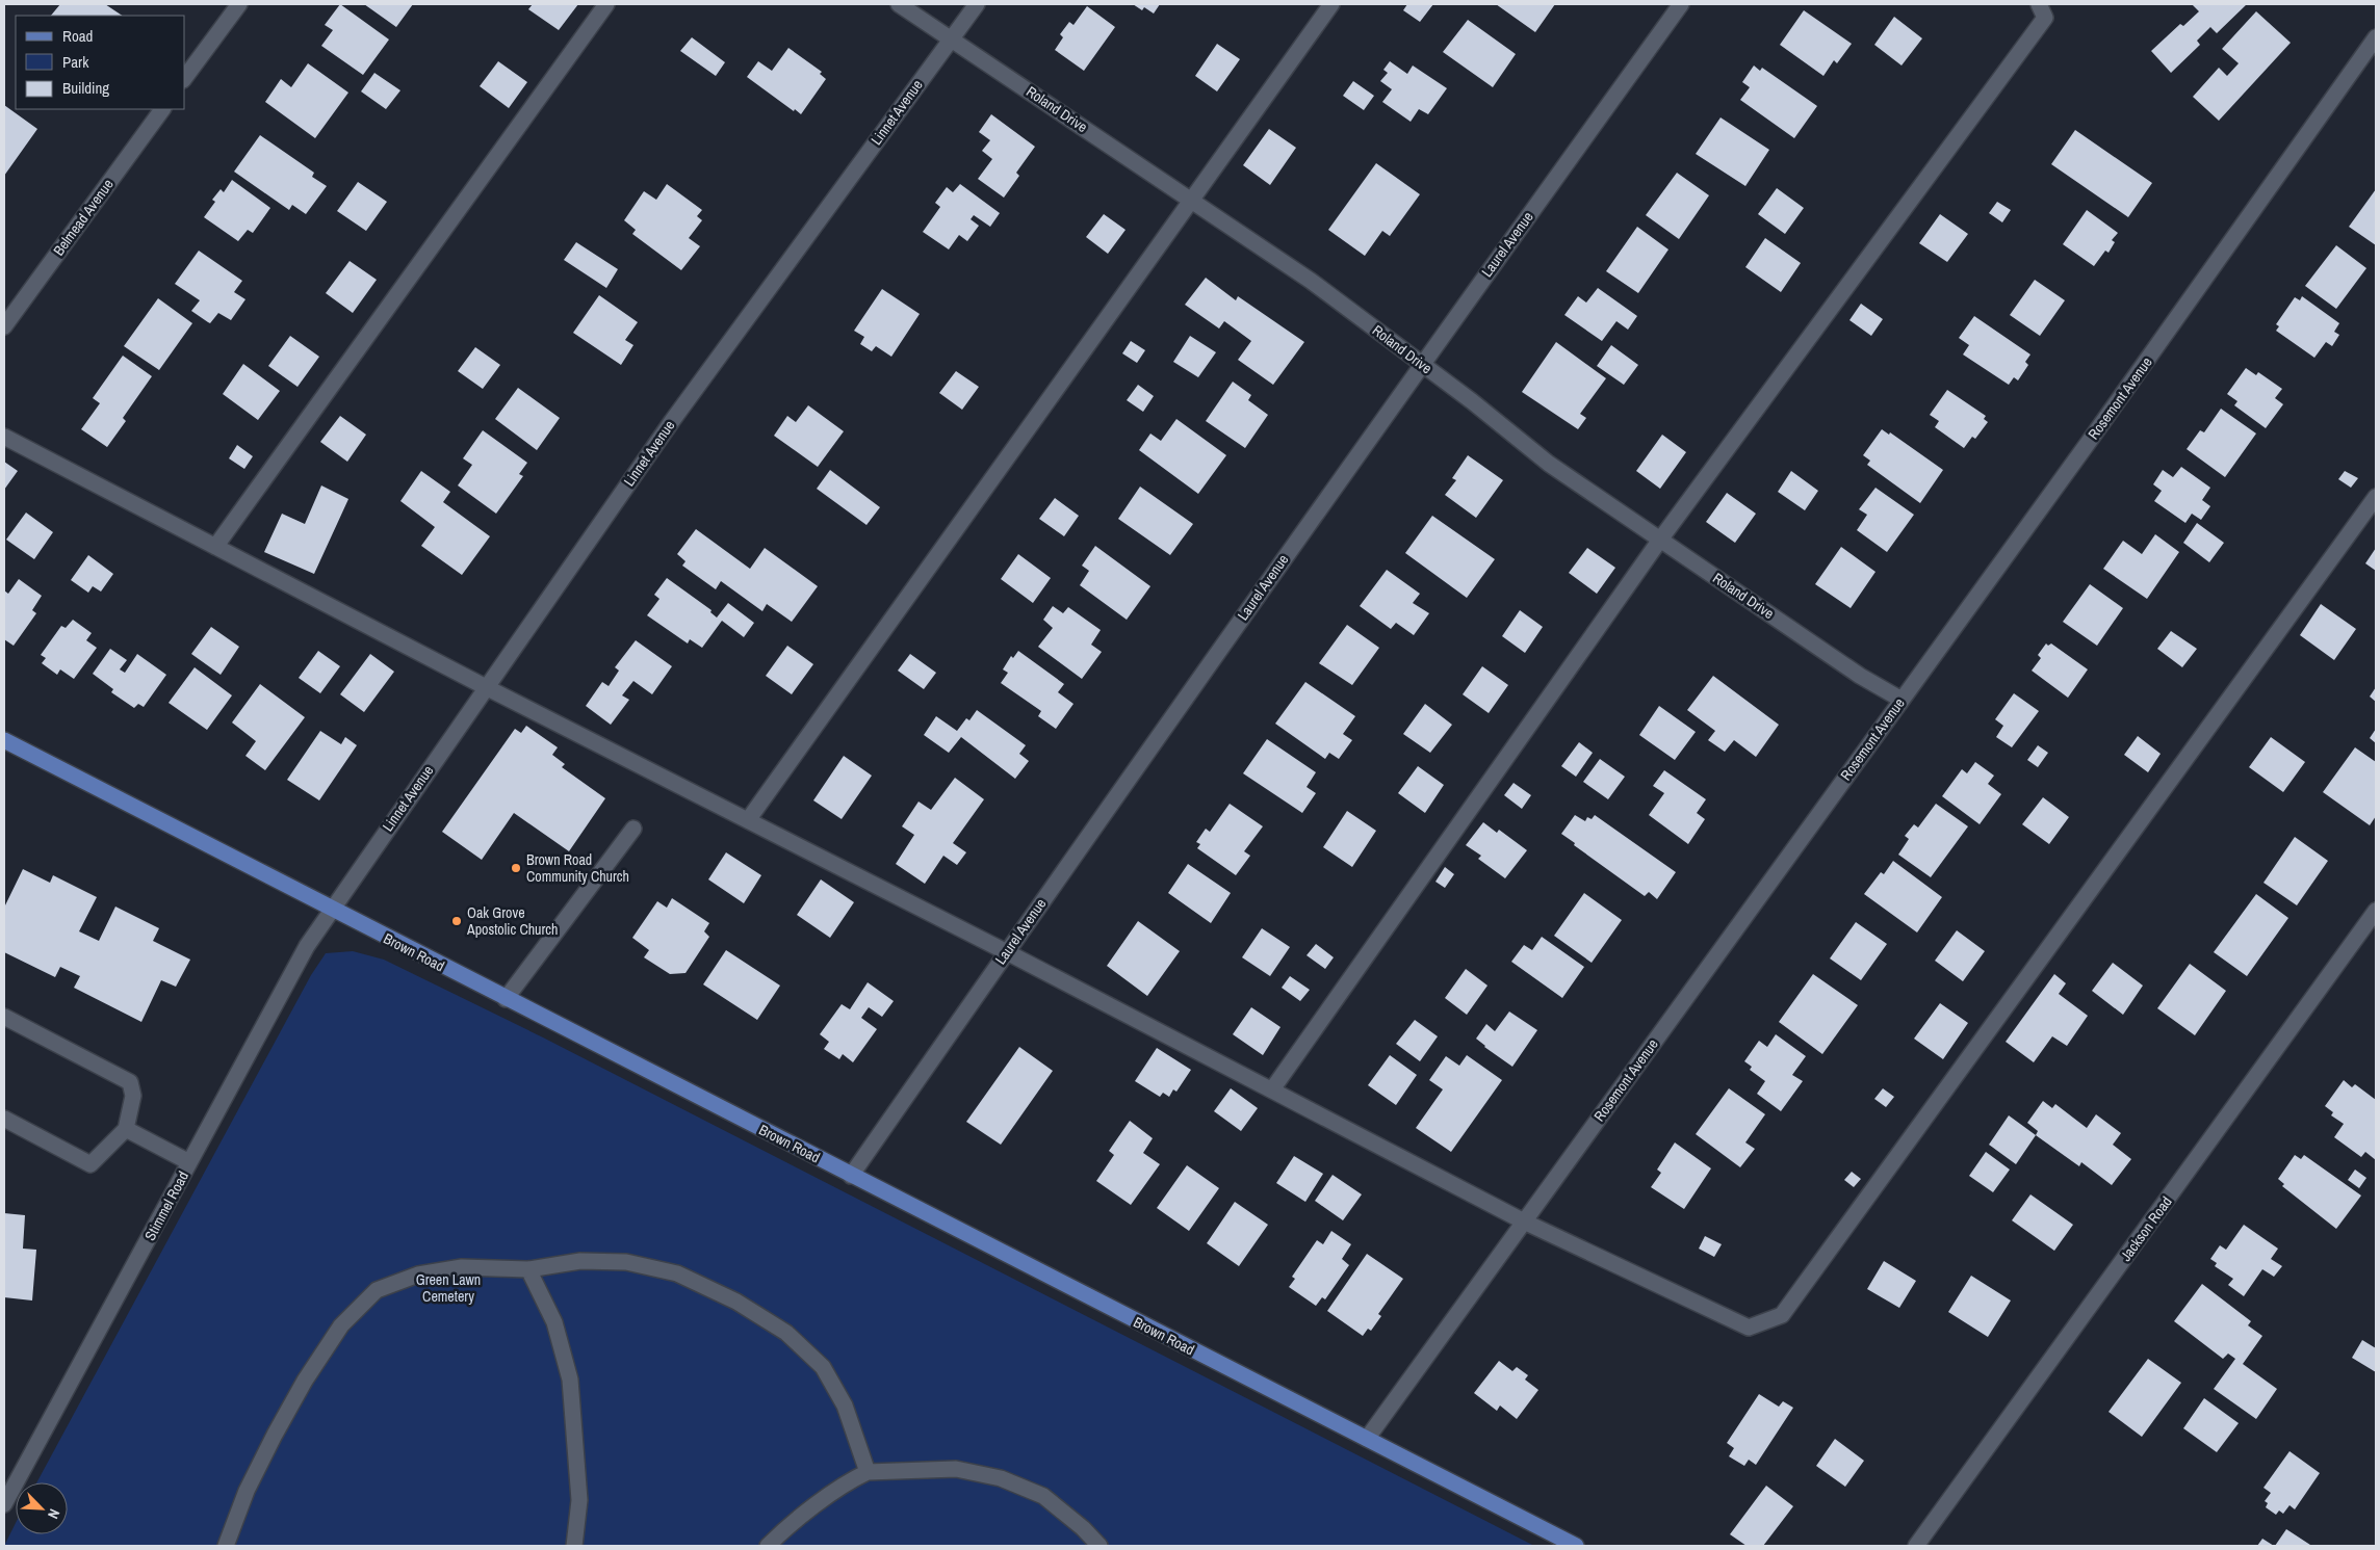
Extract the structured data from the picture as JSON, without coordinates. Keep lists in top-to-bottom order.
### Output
{
  "streets": {
    "main road": ["Brown Road"],
    "street": [
      "Roland Drive",
      "Linnet Avenue",
      "Belmead Avenue",
      "Laurel Avenue",
      "Rosemont Avenue",
      "Stimmel Road",
      "Jackson Road"
    ]
  },
  "crossings": [
    ["Roland Drive", "Linnet Avenue"],
    ["Roland Drive", "Laurel Avenue"],
    ["Roland Drive", "Rosemont Avenue"],
    ["Linnet Avenue", "Brown Road"],
    ["Linnet Avenue", "Stimmel Road"],
    ["Laurel Avenue", "Brown Road"],
    ["Rosemont Avenue", "Brown Road"],
    ["Brown Road", "Stimmel Road"]
  ],
  "parks": ["Green Lawn Cemetery"],
  "places": ["Brown Road Community Church", "Oak Grove Apostolic Church"],
  "legend": ["Road", "Park", "Building"],
  "north": "bottom right"
}
